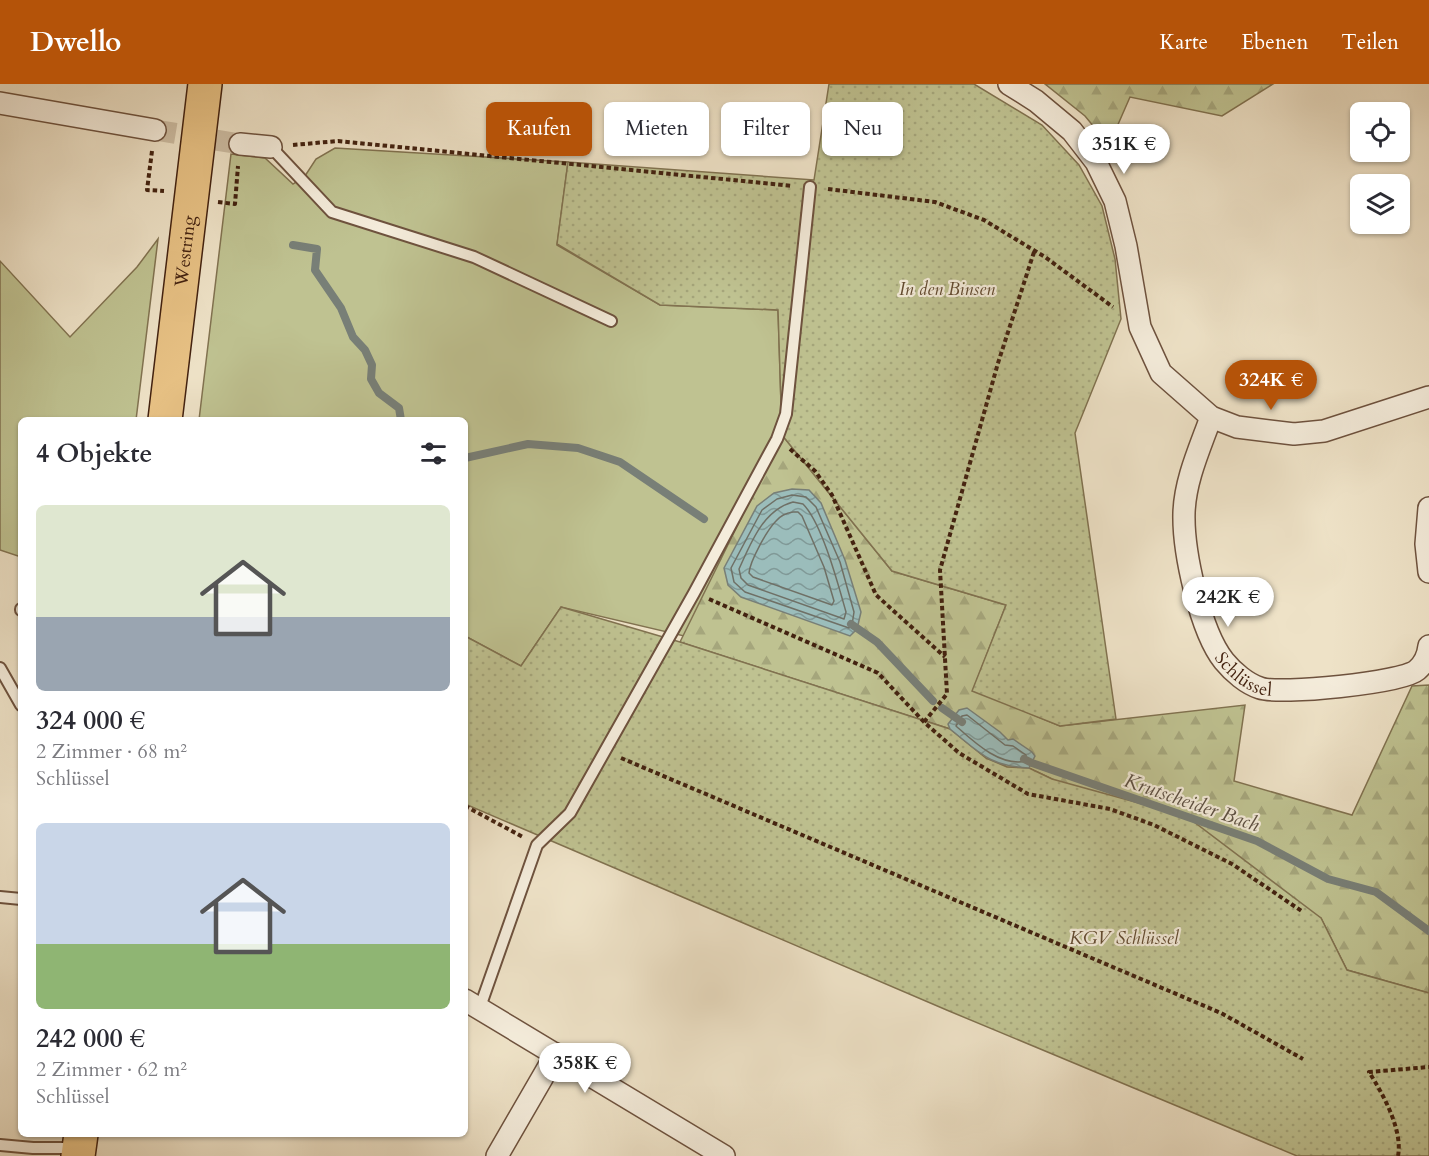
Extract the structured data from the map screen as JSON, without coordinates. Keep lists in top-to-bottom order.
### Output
{
  "streets": {
    "main road": ["Westring"],
    "street": ["Schlüssel"]
  },
  "water": ["Krutscheider Bach"],
  "parks": ["In den Binsen", "KGV Schlüssel"],
  "page": {
    "header": "Dwello",
    "nav": ["Karte", "Ebenen", "Teilen"],
    "chip": [
      "Kaufen",
      "Mieten",
      "Filter",
      "Neu"
    ],
    "price": [
      "351K €",
      "324K €",
      "242K €",
      "358K €"
    ],
    "heading": "4 Objekte",
    "list": [
      {
        "name": "324 000 €",
        "note": "2 Zimmer · 68 m² · Schlüssel"
      },
      {
        "name": "242 000 €",
        "note": "2 Zimmer · 62 m² · Schlüssel"
      }
    ]
  }
}
